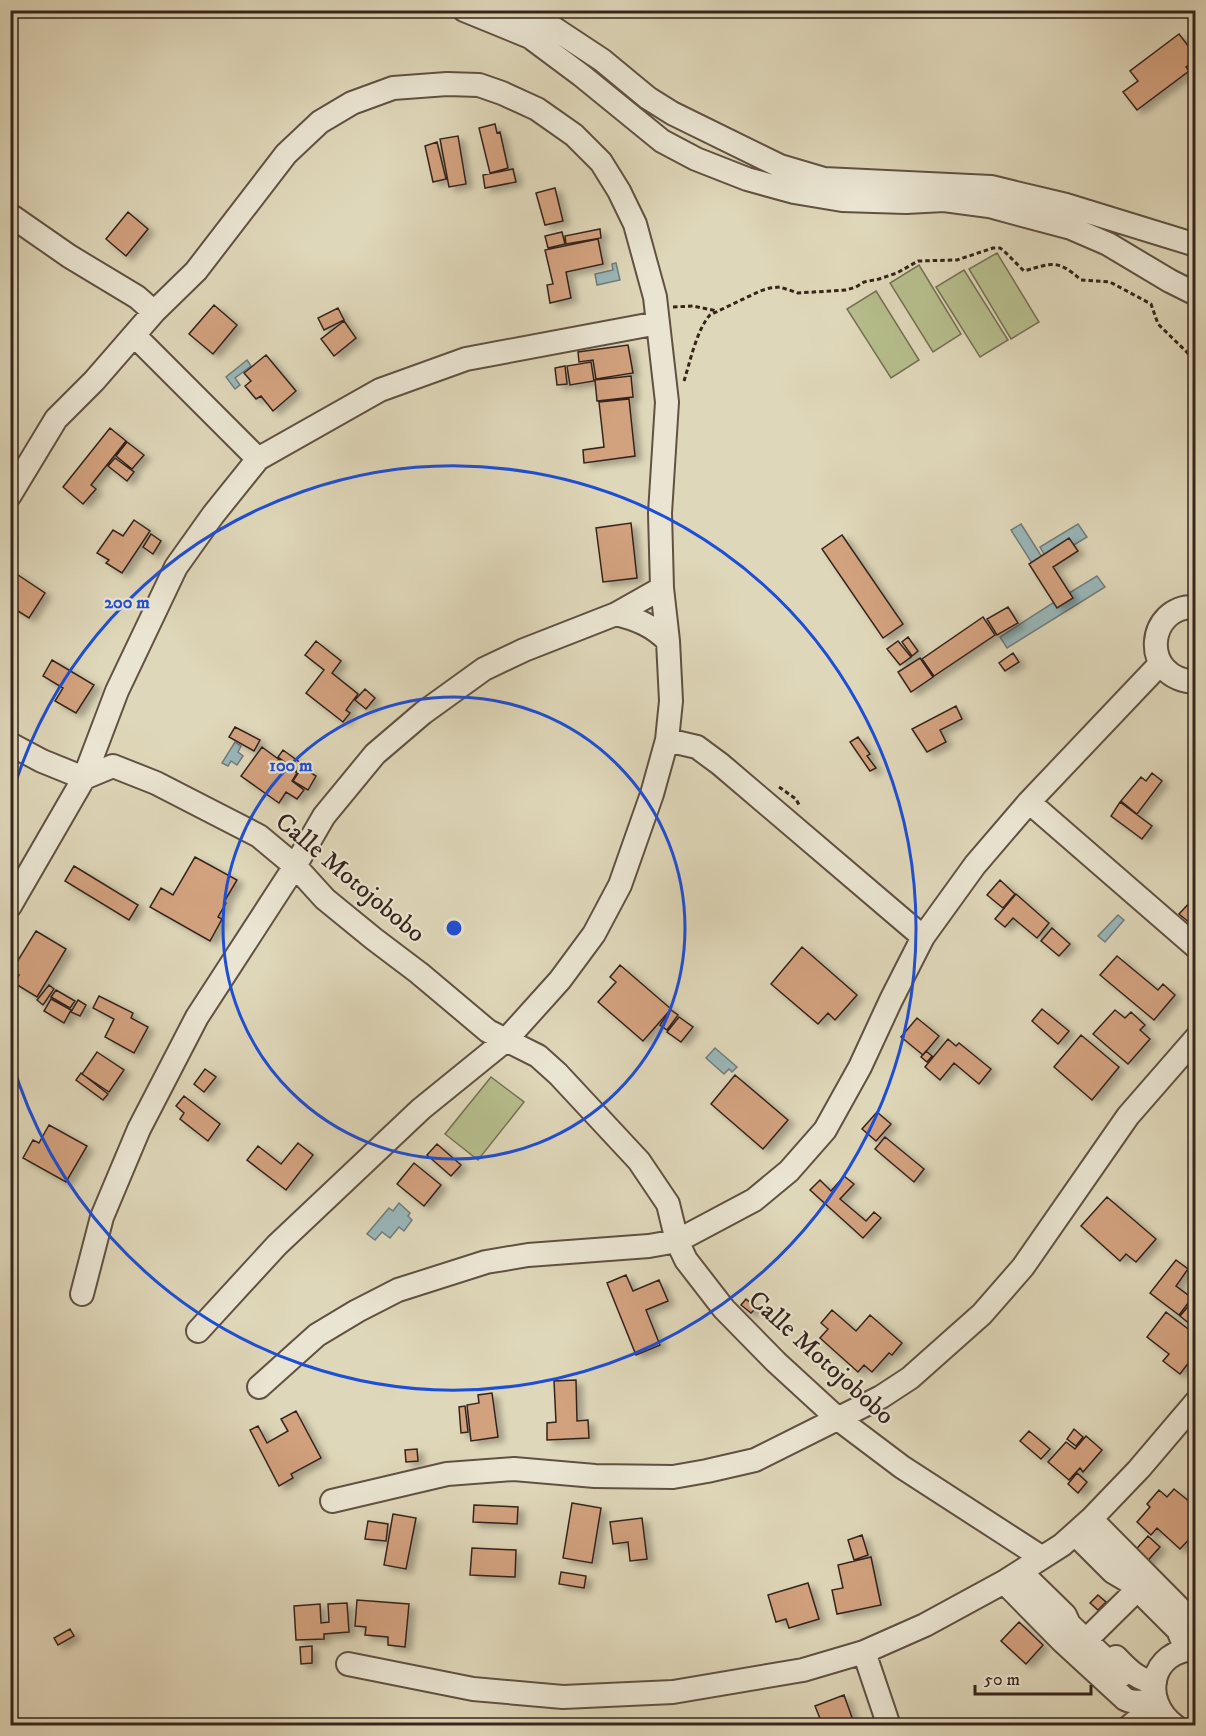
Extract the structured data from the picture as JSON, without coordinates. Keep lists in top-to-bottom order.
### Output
{
  "streets": {
    "street": ["Calle Motojobobo"]
  },
  "scale_bar": "50 m",
  "rings": ["200 m", "100 m"]
}
